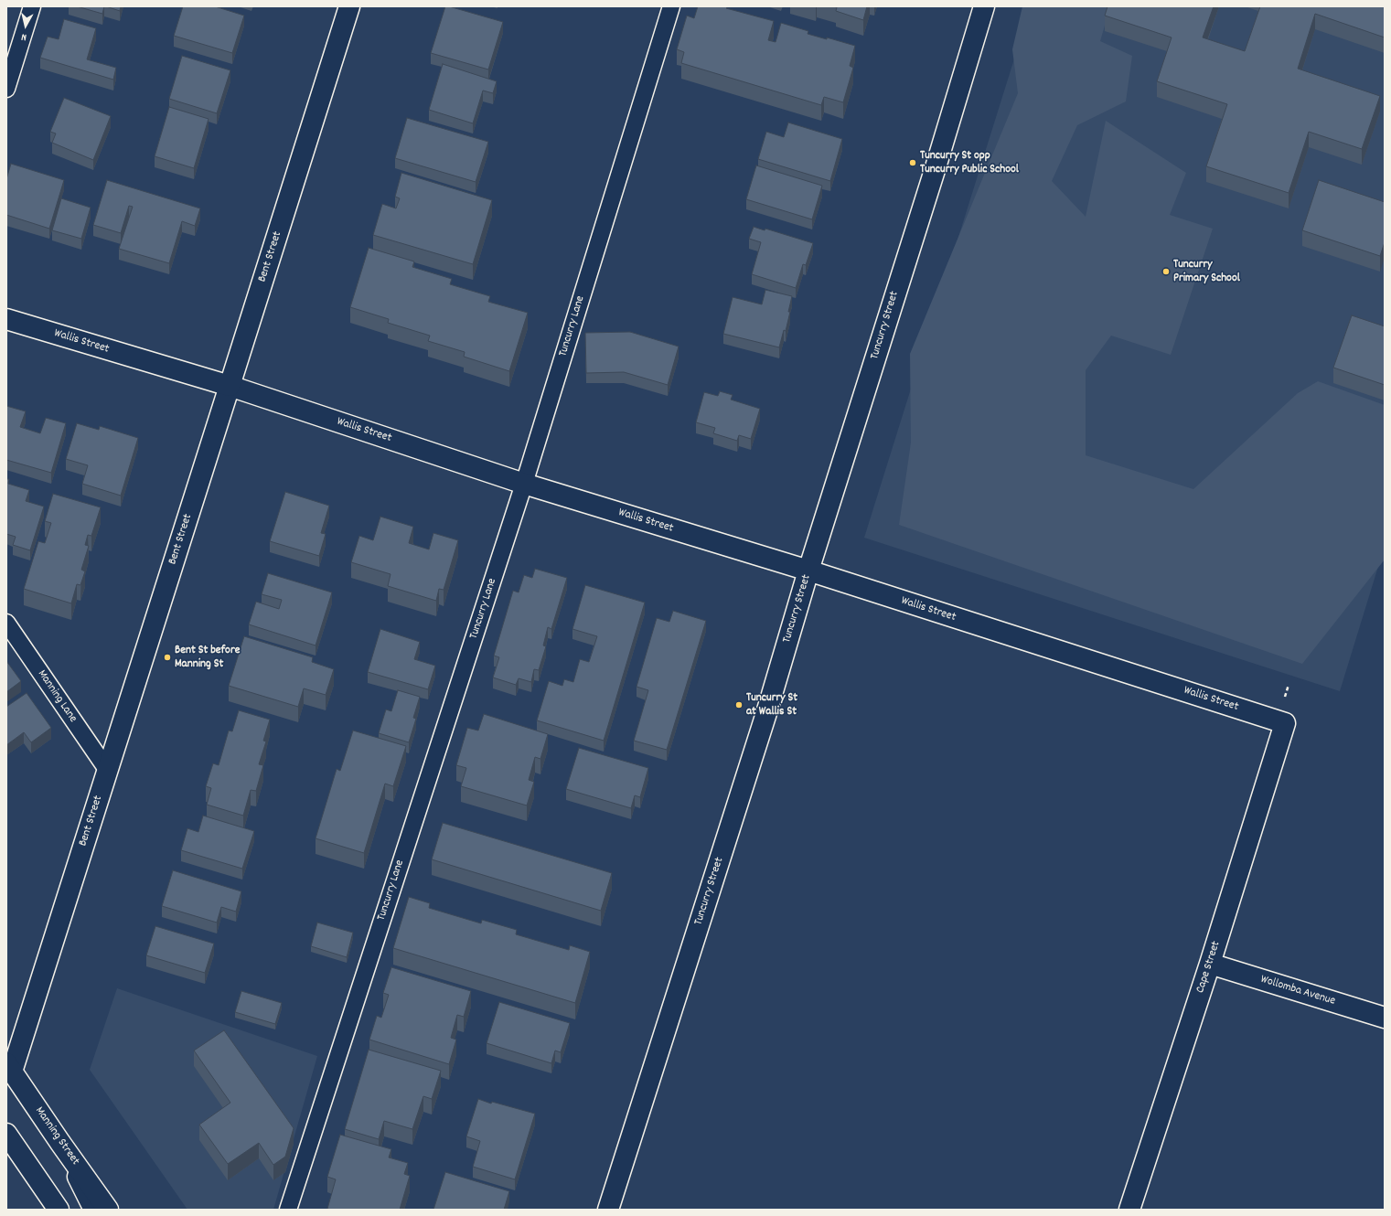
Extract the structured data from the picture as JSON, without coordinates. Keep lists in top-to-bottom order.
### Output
{
  "streets": {
    "street": [
      "Bent Street",
      "Tuncurry Street",
      "Wallis Street",
      "Cape Street",
      "Wollomba Avenue",
      "Manning Street"
    ],
    "lane": ["Tuncurry Lane", "Manning Lane"]
  },
  "crossings": [
    ["Bent Street", "Wallis Street"],
    ["Bent Street", "Manning Lane"],
    ["Bent Street", "Manning Street"],
    ["Tuncurry Street", "Wallis Street"],
    ["Tuncurry Lane", "Wallis Street"],
    ["Wallis Street", "Cape Street"],
    ["Cape Street", "Wollomba Avenue"]
  ],
  "places": [
    "Tuncurry St opp Tuncurry Public School",
    "Tuncurry Primary School",
    "Bent St before Manning St",
    "Tuncurry St at Wallis St"
  ],
  "north": "bottom"
}
